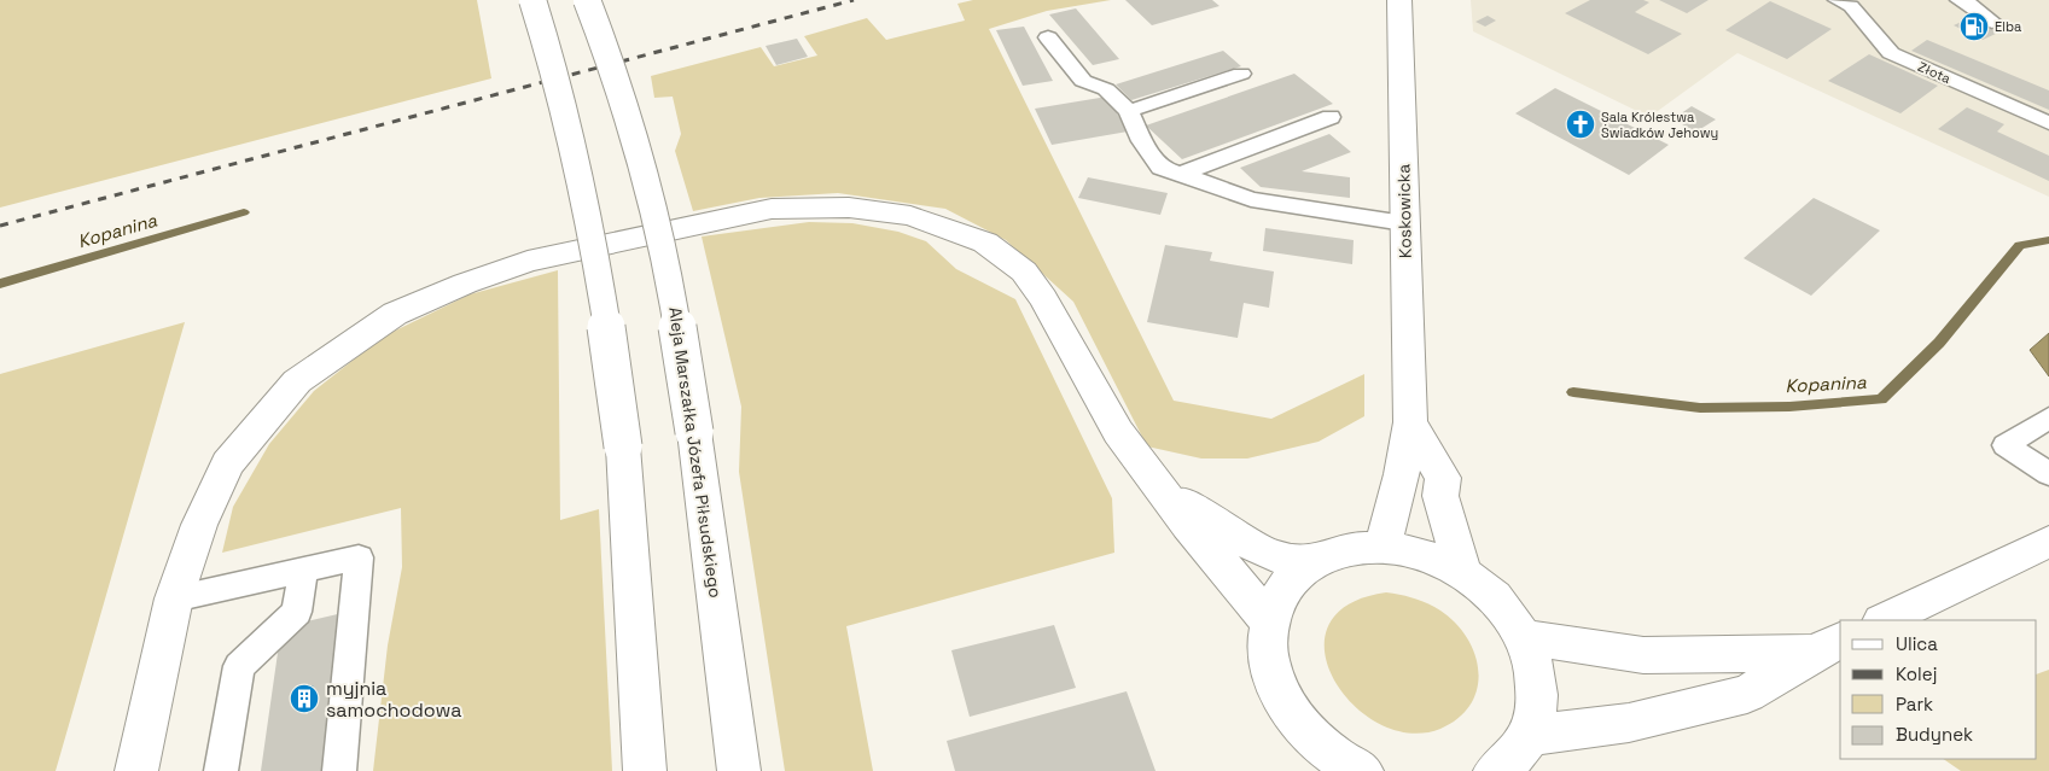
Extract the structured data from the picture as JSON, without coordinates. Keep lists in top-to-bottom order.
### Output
{
  "streets": {
    "street": ["Koskowicka", "Aleja Marszałka Józefa Piłsudskiego"],
    "lane": ["Złota"]
  },
  "water": ["Kopanina"],
  "places": {
    "fuel station": ["Elba"],
    "church": ["Sala Królestwa Świadków Jehowy"],
    "building": ["myjnia samochodowa"]
  },
  "legend": [
    "Ulica",
    "Kolej",
    "Park",
    "Budynek"
  ]
}
